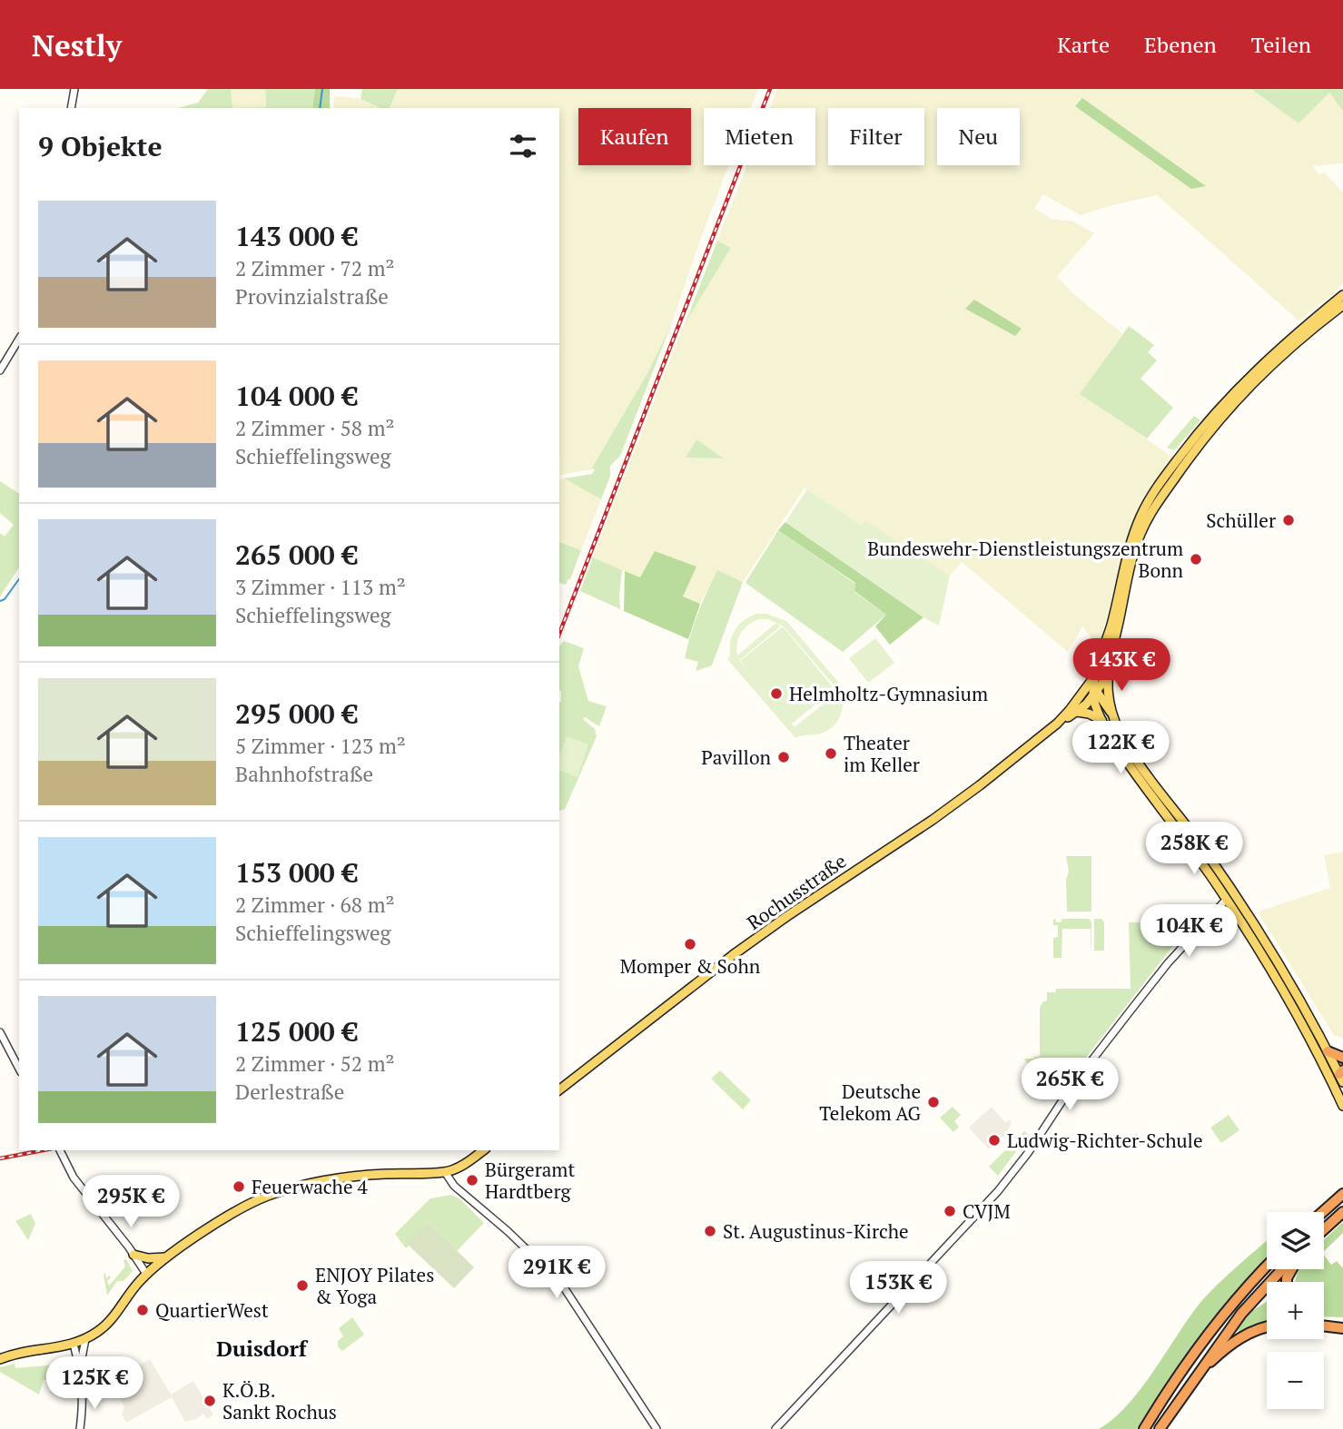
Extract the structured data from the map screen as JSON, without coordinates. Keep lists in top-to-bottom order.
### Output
{
  "streets": {
    "main road": ["Rochusstraße"]
  },
  "districts": ["Duisdorf"],
  "places": [
    "Schüller",
    "Bundeswehr-Dienstleistungszentrum Bonn",
    "Helmholtz-Gymnasium",
    "Theater im Keller",
    "Pavillon",
    "Momper & Sohn",
    "Deutsche Telekom AG",
    "Ludwig-Richter-Schule",
    "Bürgeramt Hardtberg",
    "Feuerwache 4",
    "CVJM",
    "St. Augustinus-Kirche",
    "ENJOY Pilates & Yoga",
    "QuartierWest",
    "K.Ö.B. Sankt Rochus"
  ],
  "page": {
    "header": "Nestly",
    "nav": ["Karte", "Ebenen", "Teilen"],
    "chip": [
      "Kaufen",
      "Mieten",
      "Filter",
      "Neu"
    ],
    "heading": "9 Objekte",
    "list": [
      {
        "name": "143 000 €",
        "note": "2 Zimmer · 72 m² · Provinzialstraße"
      },
      {
        "name": "104 000 €",
        "note": "2 Zimmer · 58 m² · Schieffelingsweg"
      },
      {
        "name": "265 000 €",
        "note": "3 Zimmer · 113 m² · Schieffelingsweg"
      },
      {
        "name": "295 000 €",
        "note": "5 Zimmer · 123 m² · Bahnhofstraße"
      },
      {
        "name": "153 000 €",
        "note": "2 Zimmer · 68 m² · Schieffelingsweg"
      },
      {
        "name": "125 000 €",
        "note": "2 Zimmer · 52 m² · Derlestraße"
      }
    ],
    "price": [
      "143K €",
      "122K €",
      "258K €",
      "104K €",
      "265K €",
      "295K €",
      "291K €",
      "153K €",
      "125K €"
    ],
    "map_buttons": ["+", "−"]
  }
}
